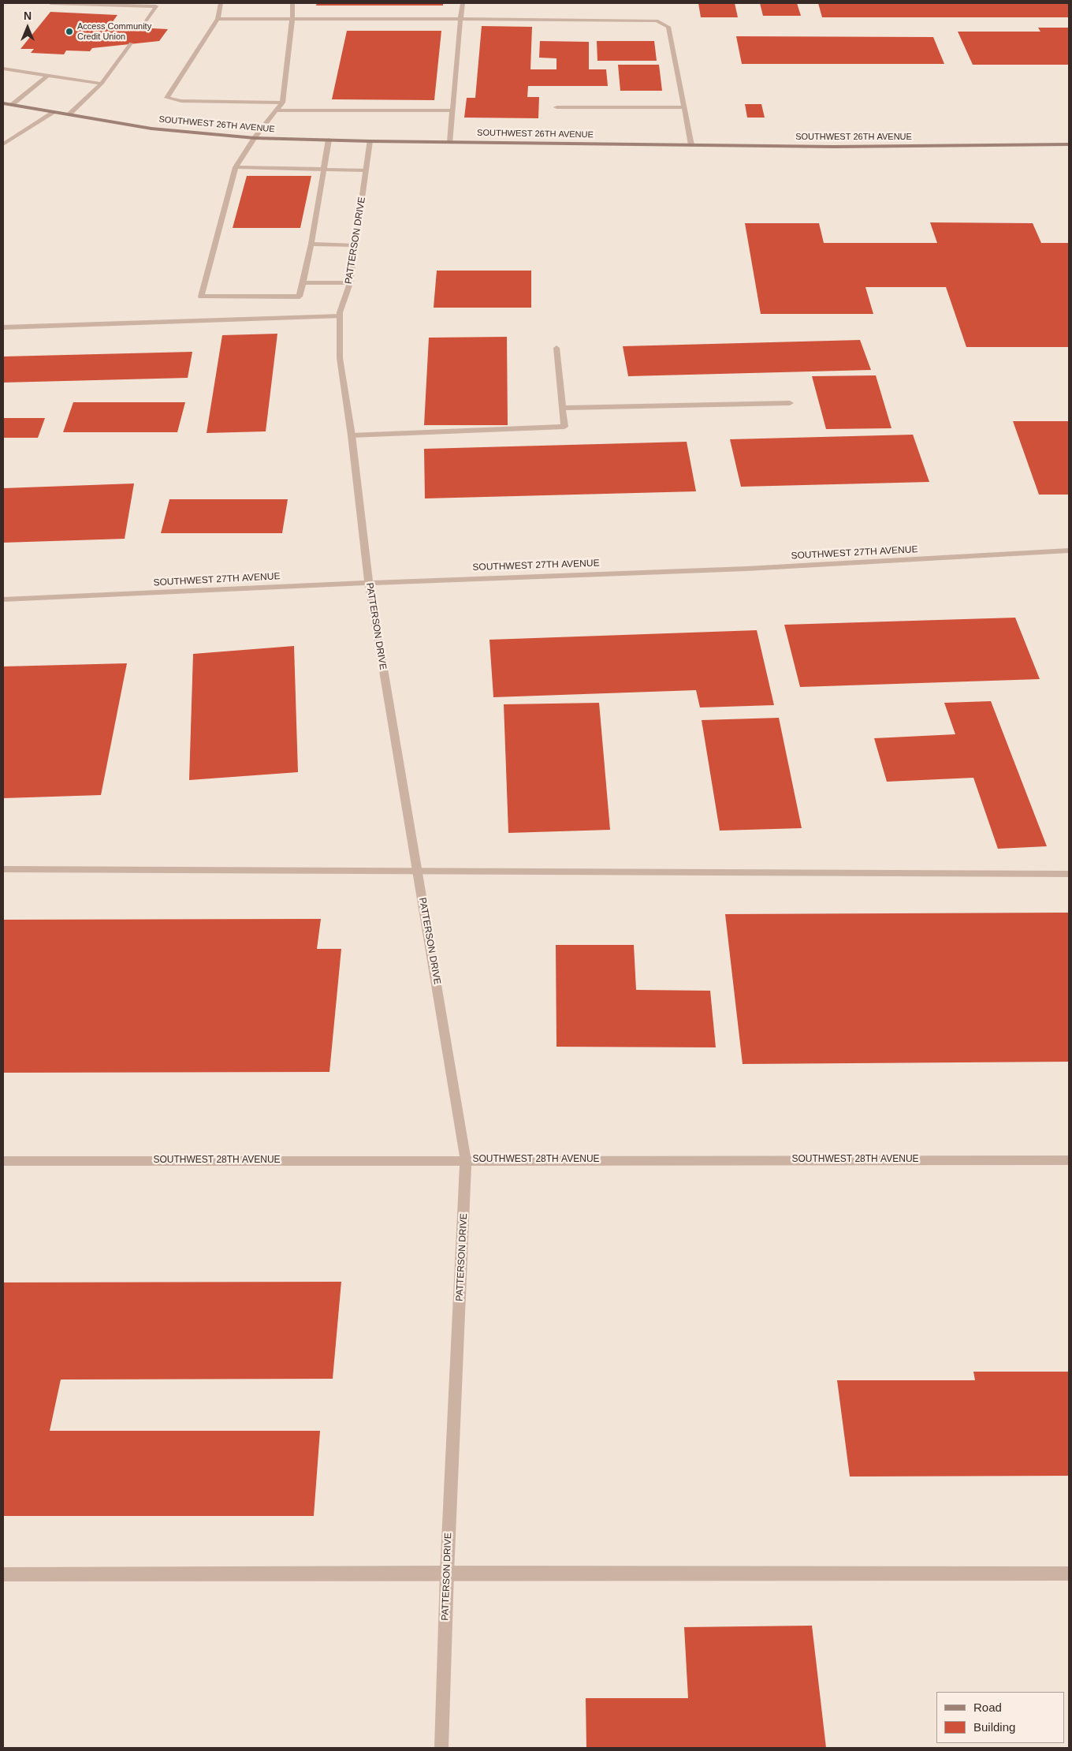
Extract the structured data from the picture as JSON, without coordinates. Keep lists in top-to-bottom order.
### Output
{
  "streets": {
    "main road": ["SOUTHWEST 26TH AVENUE"],
    "street": ["PATTERSON DRIVE", "SOUTHWEST 27TH AVENUE", "SOUTHWEST 28TH AVENUE"]
  },
  "crossings": [
    ["SOUTHWEST 26TH AVENUE", "PATTERSON DRIVE"],
    ["PATTERSON DRIVE", "SOUTHWEST 27TH AVENUE"],
    ["PATTERSON DRIVE", "SOUTHWEST 28TH AVENUE"]
  ],
  "places": ["Access Community Credit Union"],
  "legend": ["Road", "Building"],
  "north": "top"
}
